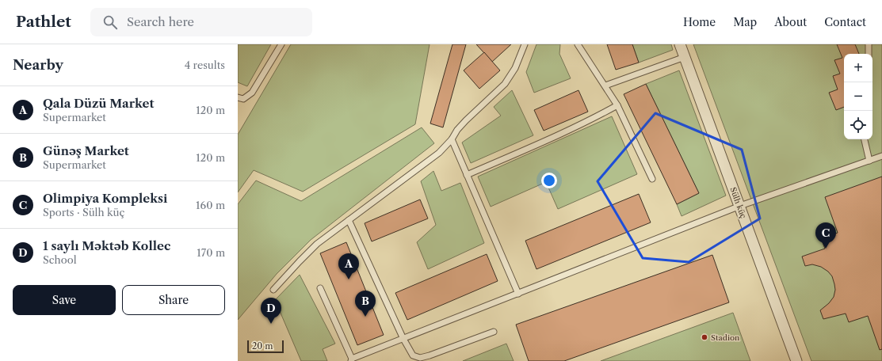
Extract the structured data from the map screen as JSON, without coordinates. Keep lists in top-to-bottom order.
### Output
{
  "streets": {
    "street": ["Sülh küç"]
  },
  "places": ["Stadion"],
  "scale_bar": "20 m",
  "page": {
    "header": "Pathlet",
    "search": "Search here",
    "nav": [
      "Home",
      "Map",
      "About",
      "Contact"
    ],
    "heading": ["Nearby", "4 results"],
    "map_buttons": ["+", "−"],
    "list": [
      {
        "mark": "A",
        "name": "Qala Düzü Market",
        "note": "Supermarket",
        "value": "120 m"
      },
      {
        "mark": "B",
        "name": "Günəş Market",
        "note": "Supermarket",
        "value": "120 m"
      },
      {
        "mark": "C",
        "name": "Olimpiya Kompleksi",
        "note": "Sports · Sülh küç",
        "value": "160 m"
      },
      {
        "mark": "D",
        "name": "1 saylı Məktəb Kollec",
        "note": "School",
        "value": "170 m"
      }
    ],
    "pins": [
      "C",
      "A",
      "B",
      "D"
    ],
    "buttons": ["Save", "Share"],
    "scale": "20 m"
  }
}
